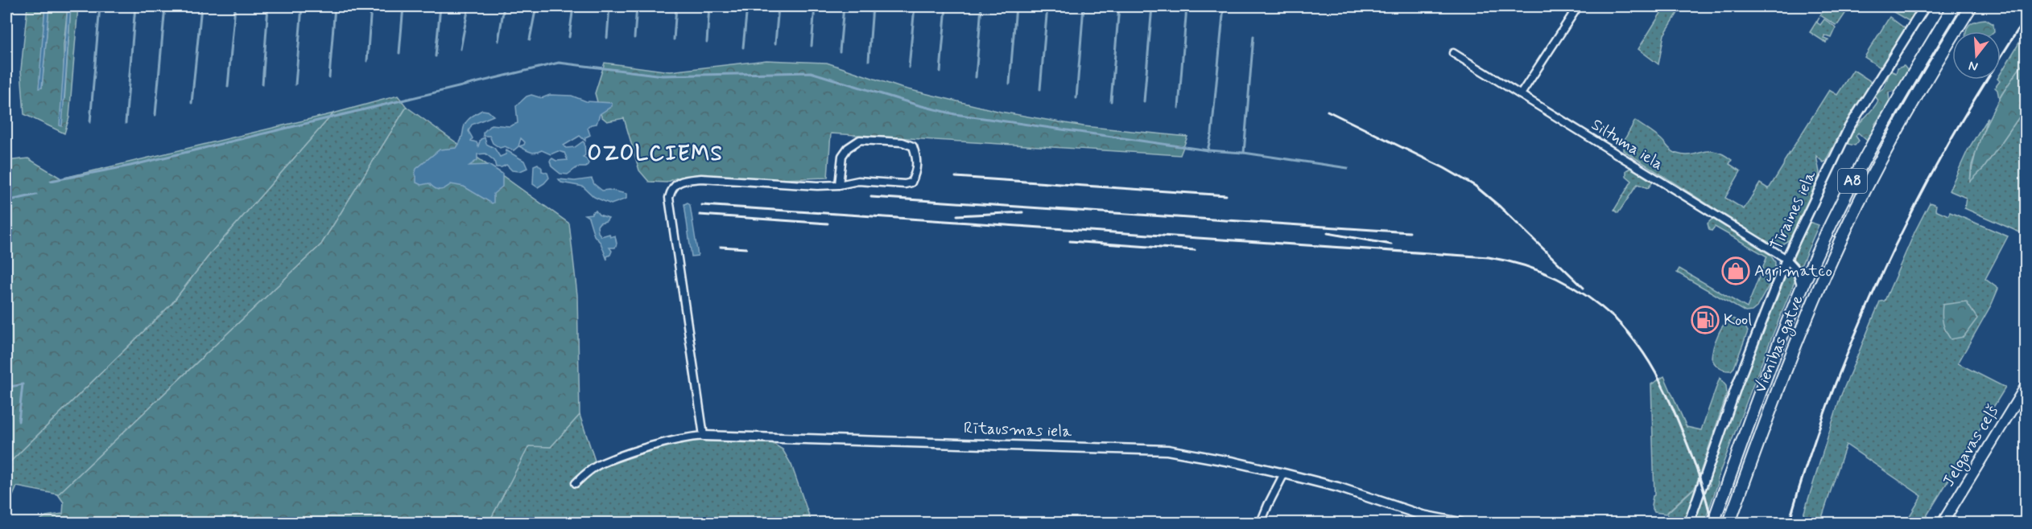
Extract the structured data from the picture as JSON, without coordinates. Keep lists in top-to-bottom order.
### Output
{
  "streets": {
    "highway": ["A8", "Vienības gatve"],
    "main road": ["Jelgavas ceļš"],
    "street": ["Siltuma iela", "Tīraines iela", "Rītausmas iela"]
  },
  "crossings": [
    ["Siltuma iela", "Tīraines iela"]
  ],
  "districts": ["OZOLCIEMS"],
  "places": {
    "shop": ["Agrimatco"],
    "fuel station": ["Kool"]
  },
  "north": "bottom"
}
